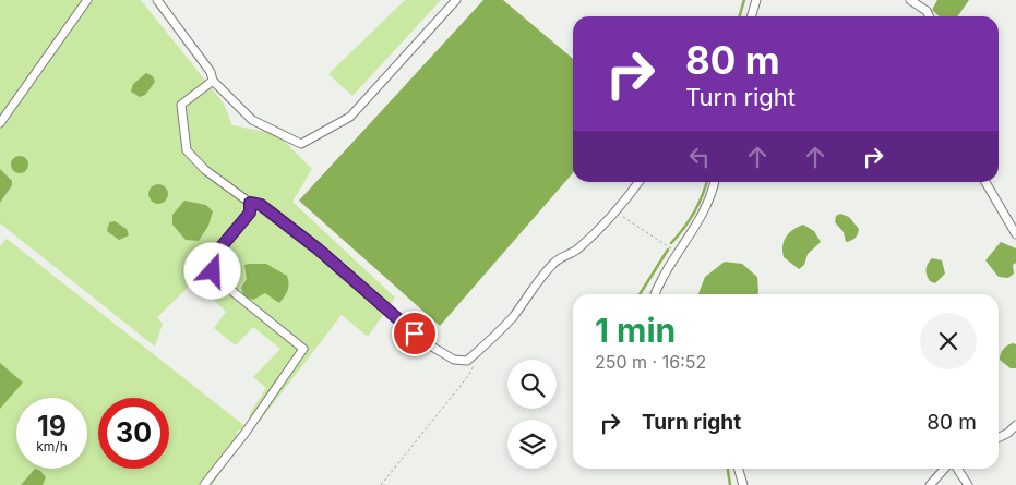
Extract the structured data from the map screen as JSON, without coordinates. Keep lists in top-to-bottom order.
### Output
{
  "page": {
    "turn": ["80 m", "Turn right"],
    "heading": ["1 min", "250 m · 16:52"],
    "list": [
      {
        "name": "Turn right",
        "value": "80 m"
      }
    ],
    "speed": "19 km/h",
    "limit": "30"
  }
}
